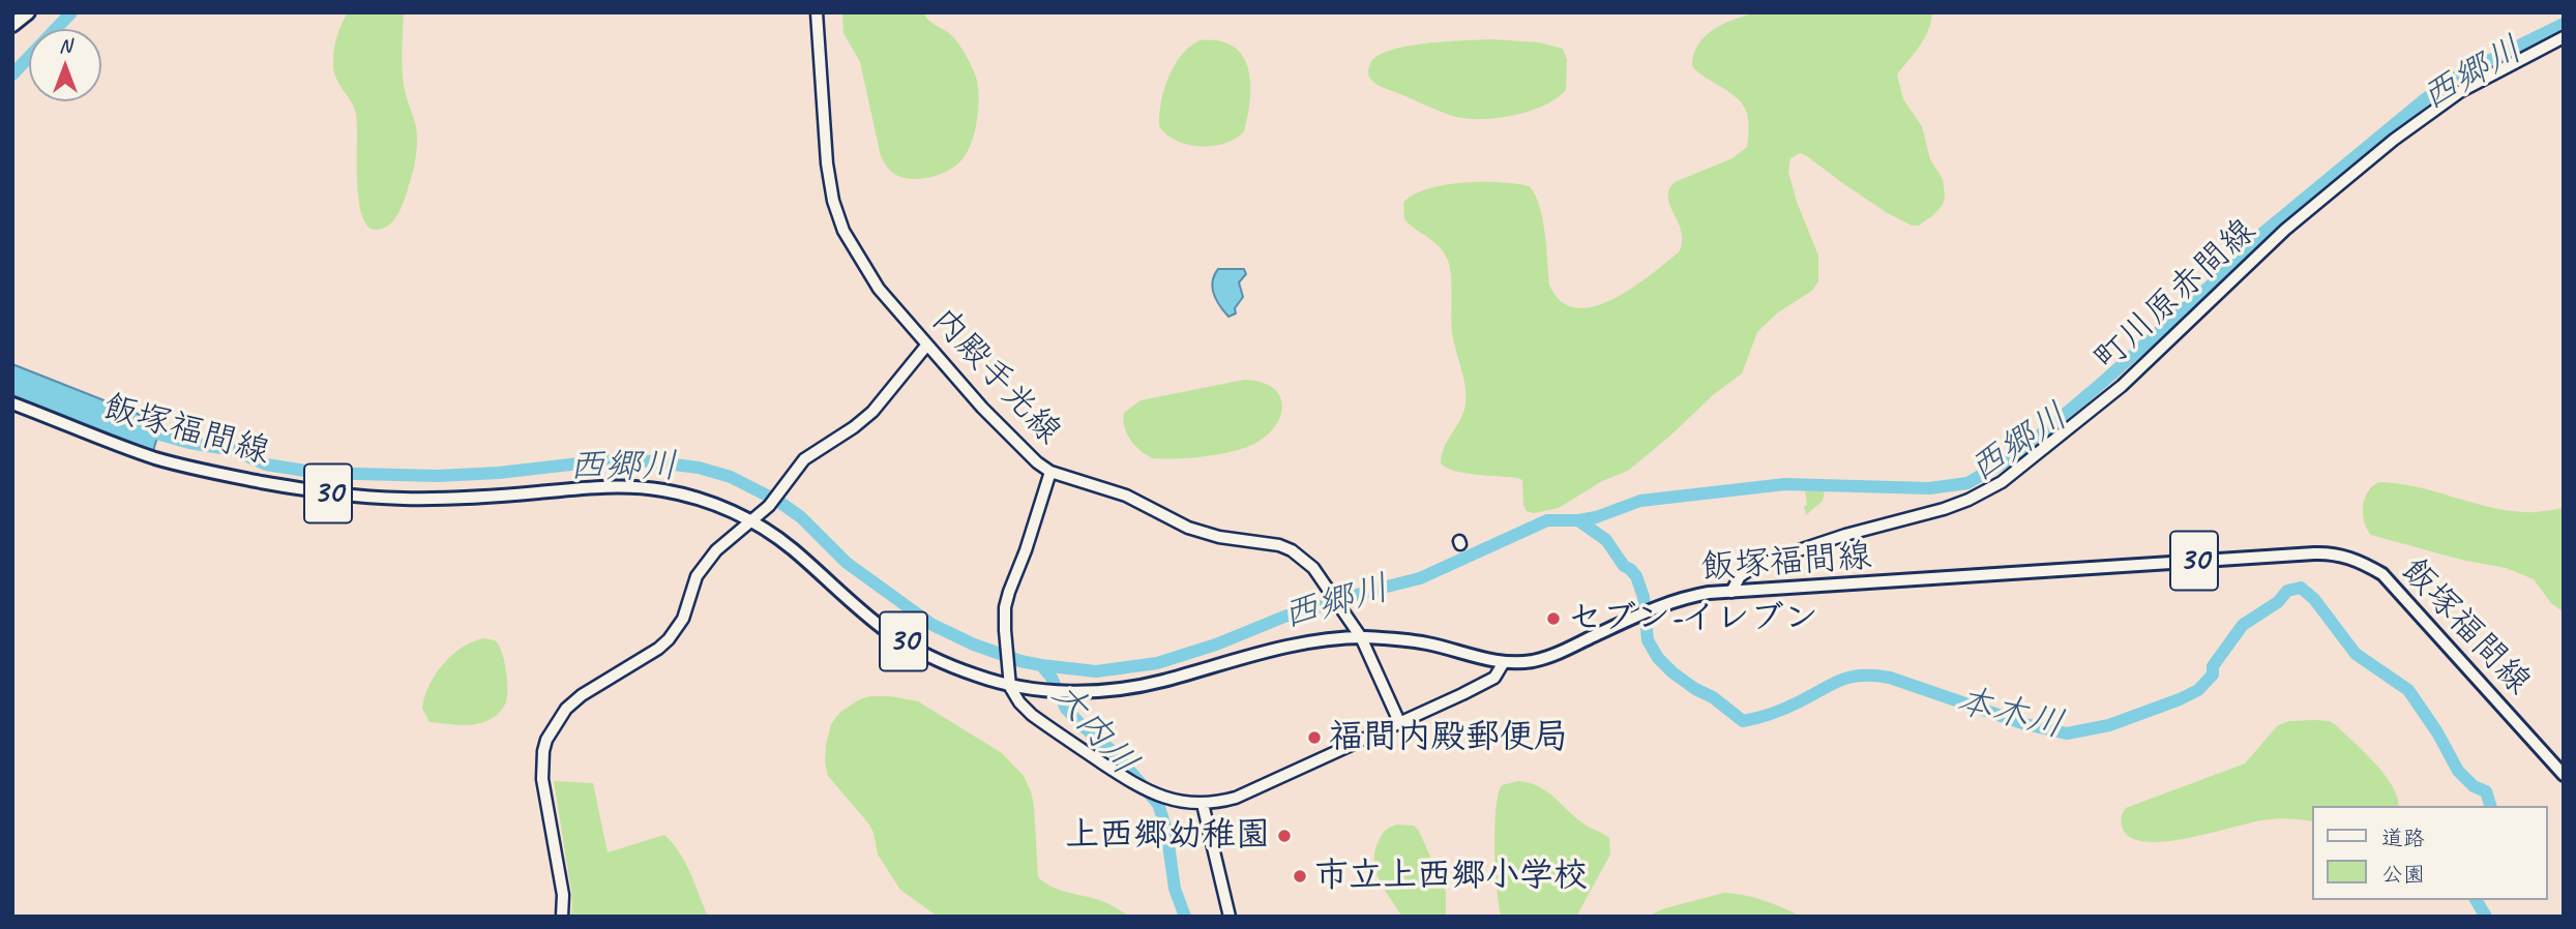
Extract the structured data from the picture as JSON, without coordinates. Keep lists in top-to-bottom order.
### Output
{
  "streets": {
    "main road": [
      "町川原赤間線",
      "内殿手光線",
      "飯塚福間線",
      "30"
    ]
  },
  "crossings": [
    ["町川原赤間線", "飯塚福間線"],
    ["内殿手光線", "飯塚福間線"]
  ],
  "water": ["西郷川", "本木川", "大内川"],
  "places": [
    "セブン-イレブン",
    "福間内殿郵便局",
    "上西郷幼稚園",
    "市立上西郷小学校"
  ],
  "legend": ["道路", "公園"],
  "north": "top"
}
